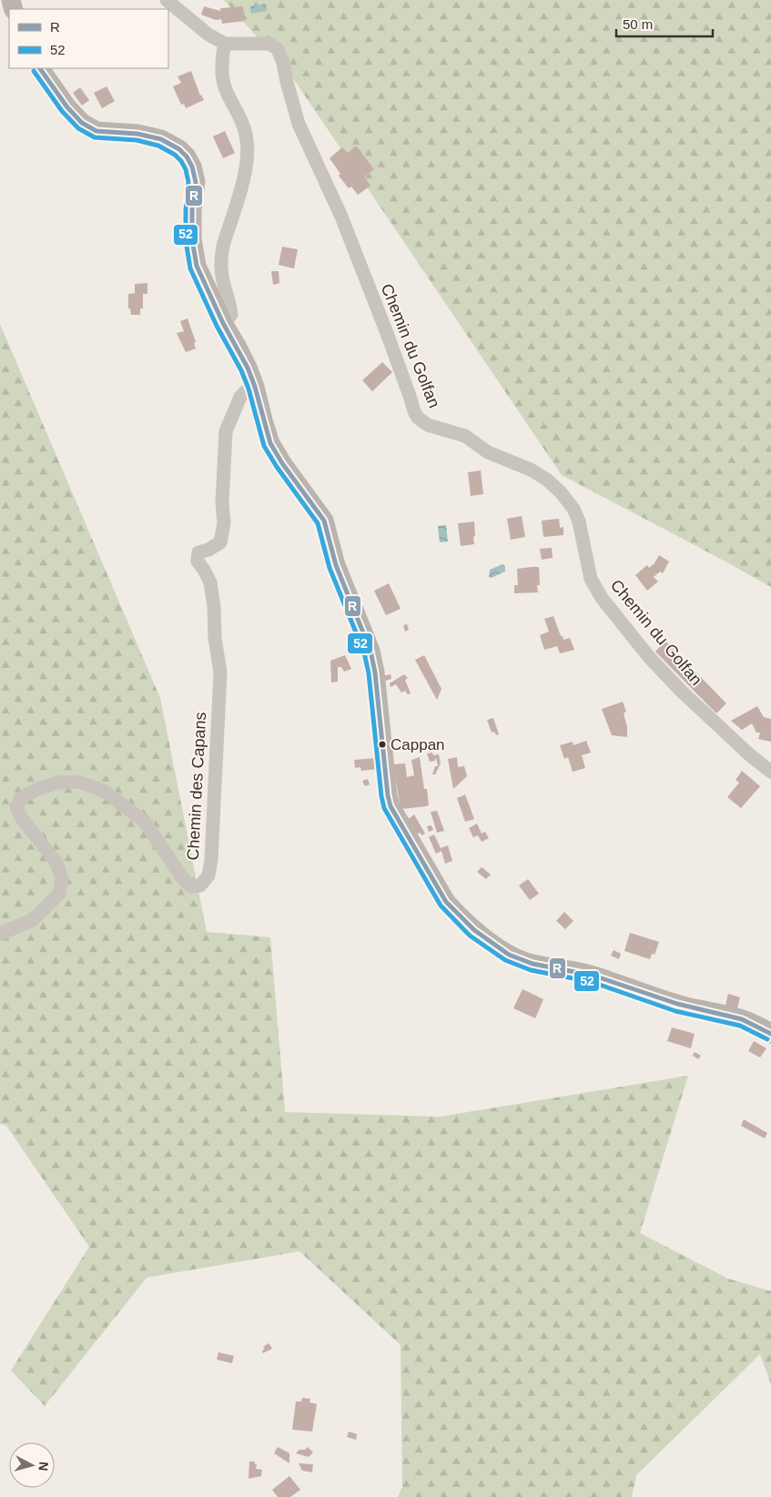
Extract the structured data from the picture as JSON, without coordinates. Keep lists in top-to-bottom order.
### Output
{
  "streets": {
    "street": ["Chemin du Golfan", "Chemin des Capans"]
  },
  "places": ["Cappan"],
  "lines": ["transit line R", "transit line 52"],
  "legend": ["R", "52"],
  "scale_bar": "50 m",
  "north": "right"
}
